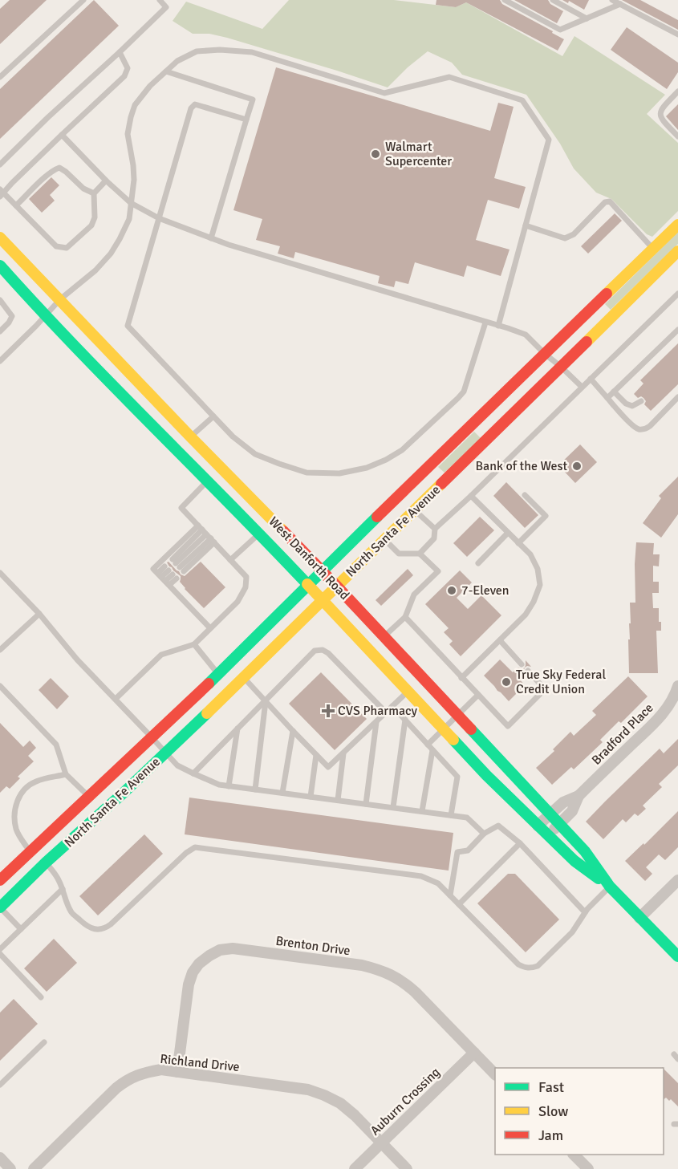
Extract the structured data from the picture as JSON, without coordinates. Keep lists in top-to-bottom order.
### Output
{
  "streets": {
    "main road": ["North Santa Fe Avenue", "West Danforth Road"],
    "street": [
      "Bradford Place",
      "Brenton Drive",
      "Richland Drive",
      "Auburn Crossing"
    ]
  },
  "crossings": [
    ["North Santa Fe Avenue", "West Danforth Road"],
    ["West Danforth Road", "Bradford Place"],
    ["Brenton Drive", "Richland Drive"],
    ["Brenton Drive", "Auburn Crossing"],
    ["Richland Drive", "Auburn Crossing"]
  ],
  "places": {
    "other": [
      "Walmart Supercenter",
      "Bank of the West",
      "7-Eleven",
      "True Sky Federal Credit Union"
    ],
    "health": ["CVS Pharmacy"]
  },
  "legend": ["Fast", "Slow", "Jam"]
}
